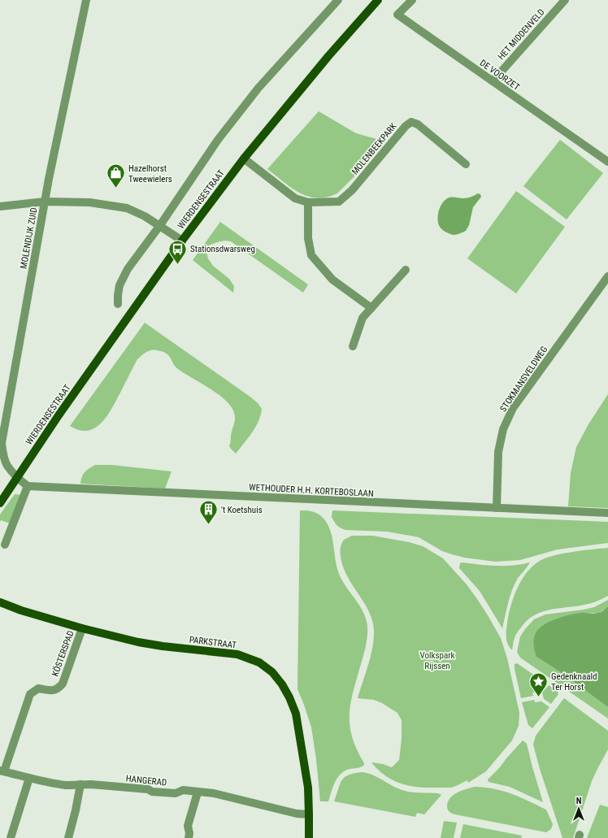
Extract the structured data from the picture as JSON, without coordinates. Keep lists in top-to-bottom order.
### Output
{
  "streets": {
    "main road": ["WIERDENSESTRAAT", "PARKSTRAAT"],
    "street": [
      "HET MIDDENVELD",
      "DE VOORZET",
      "MOLENBEEKPARK",
      "MOLENDIJK ZUID",
      "STOKMANSVELDWEG",
      "WETHOUDER H.H. KORTEBOSLAAN",
      "KÖSTERSPAD",
      "HANGERAD"
    ]
  },
  "crossings": [
    ["HET MIDDENVELD", "DE VOORZET"],
    ["MOLENBEEKPARK", "WIERDENSESTRAAT"],
    ["WIERDENSESTRAAT", "MOLENDIJK ZUID"],
    ["STOKMANSVELDWEG", "WETHOUDER H.H. KORTEBOSLAAN"],
    ["PARKSTRAAT", "KÖSTERSPAD"],
    ["PARKSTRAAT", "HANGERAD"],
    ["KÖSTERSPAD", "HANGERAD"]
  ],
  "parks": ["Volkspark Rijssen"],
  "places": {
    "shop": ["Hazelhorst Tweewielers"],
    "bus stop": ["Stationsdwarsweg"],
    "building": ["'t Koetshuis"],
    "place": ["Gedenknaald Ter Horst"]
  },
  "north": "top"
}
